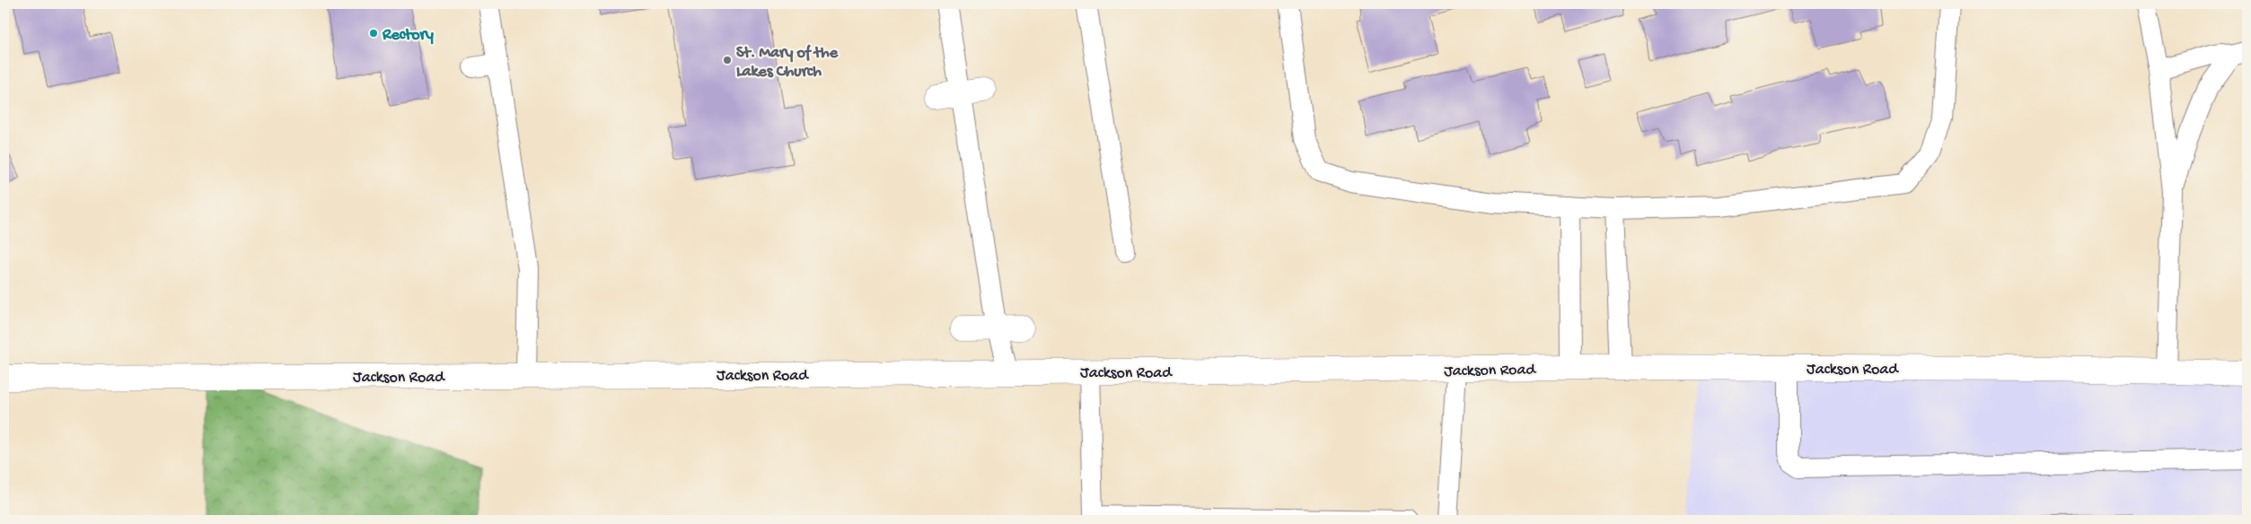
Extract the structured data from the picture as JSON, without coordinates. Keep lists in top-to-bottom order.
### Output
{
  "streets": {
    "street": ["Jackson Road"]
  },
  "places": ["Rectory", "St. Mary of the Lakes Church"]
}
